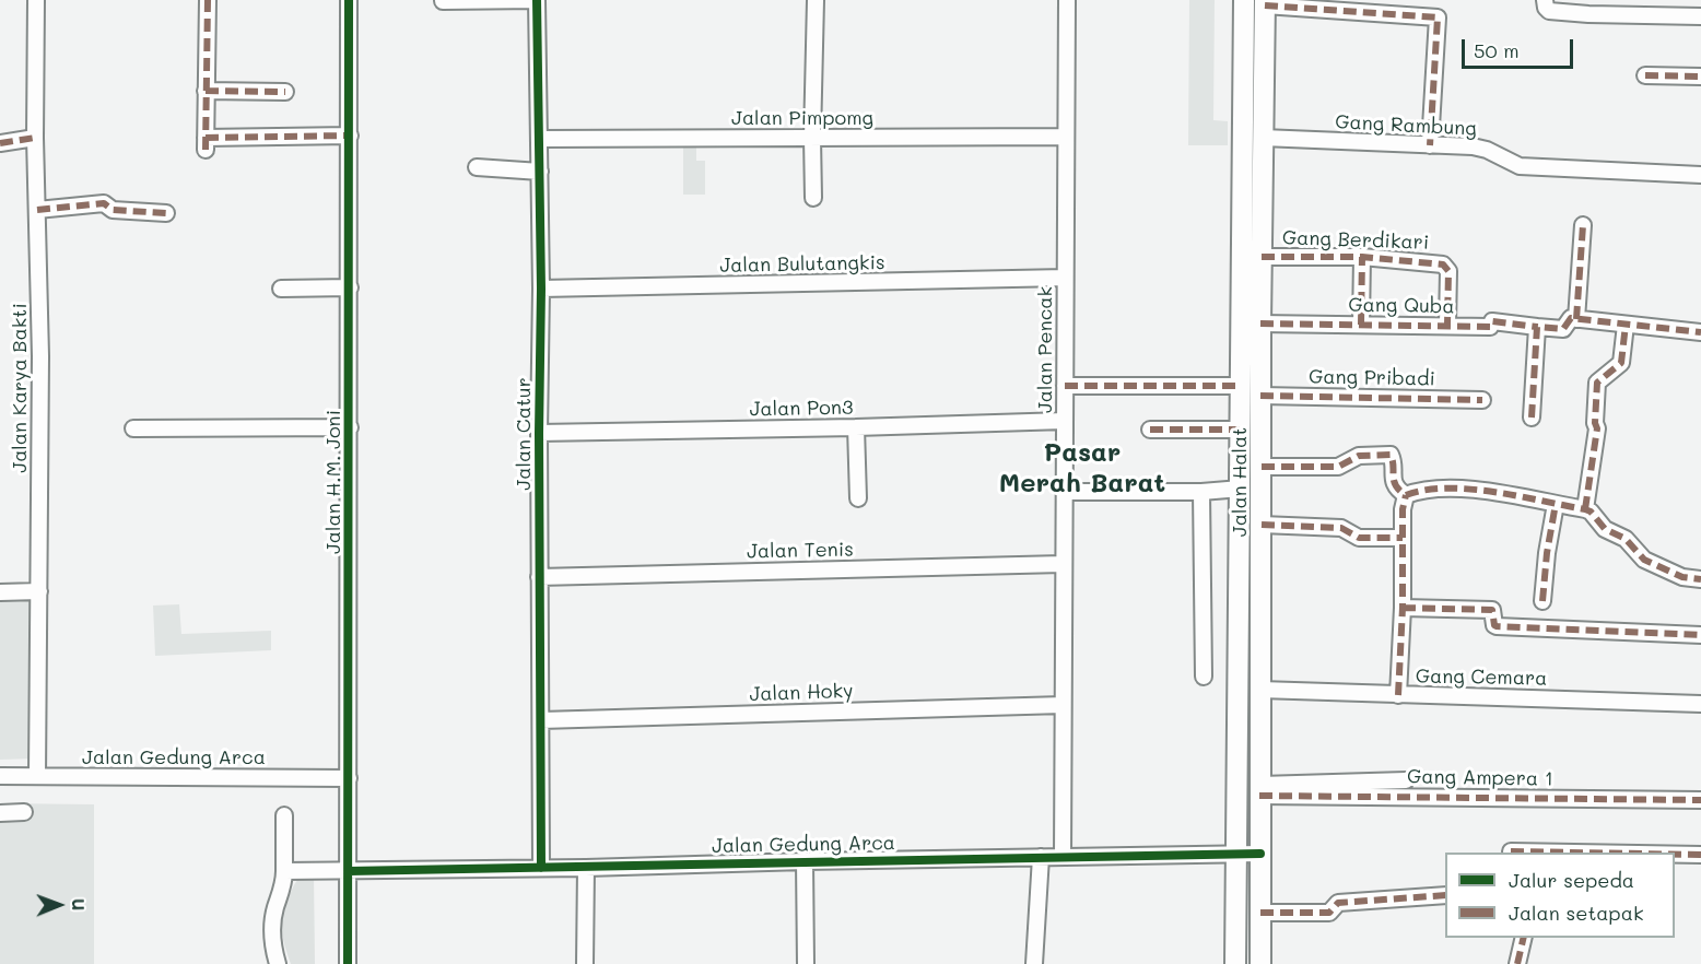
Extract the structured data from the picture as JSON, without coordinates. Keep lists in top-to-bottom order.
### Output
{
  "streets": {
    "main road": ["Jalan Halat"],
    "street": [
      "Jalan Pimpomg",
      "Gang Rambung",
      "Gang Berdikari",
      "Jalan Bulutangkis",
      "Gang Quba",
      "Jalan Pencak",
      "Gang Pribadi",
      "Jalan Karya Bakti",
      "Jalan Pon3",
      "Jalan Catur",
      "Jalan H.M. Joni",
      "Jalan Tenis",
      "Gang Cemara",
      "Jalan Hoky",
      "Jalan Gedung Arca",
      "Gang Ampera 1"
    ]
  },
  "crossings": [
    ["Jalan Pimpomg", "Jalan Pencak"],
    ["Jalan Pimpomg", "Jalan Catur"],
    ["Gang Rambung", "Jalan Halat"],
    ["Gang Berdikari", "Gang Quba"],
    ["Gang Berdikari", "Jalan Halat"],
    ["Jalan Bulutangkis", "Jalan Pencak"],
    ["Jalan Bulutangkis", "Jalan Catur"],
    ["Gang Quba", "Jalan Halat"],
    ["Jalan Pencak", "Jalan Pon3"],
    ["Jalan Pencak", "Jalan Tenis"],
    ["Jalan Pencak", "Jalan Hoky"],
    ["Jalan Pencak", "Jalan Gedung Arca"],
    ["Gang Pribadi", "Jalan Halat"],
    ["Jalan Karya Bakti", "Jalan Gedung Arca"],
    ["Jalan Pon3", "Jalan Catur"],
    ["Jalan Catur", "Jalan Tenis"],
    ["Jalan Catur", "Jalan Hoky"],
    ["Jalan Catur", "Jalan Gedung Arca"],
    ["Jalan H.M. Joni", "Jalan Gedung Arca"],
    ["Jalan Halat", "Gang Cemara"],
    ["Jalan Halat", "Jalan Gedung Arca"],
    ["Jalan Halat", "Gang Ampera 1"]
  ],
  "districts": ["Pasar Merah Barat"],
  "legend": ["Jalur sepeda", "Jalan setapak"],
  "scale_bar": "50 m",
  "north": "right"
}
